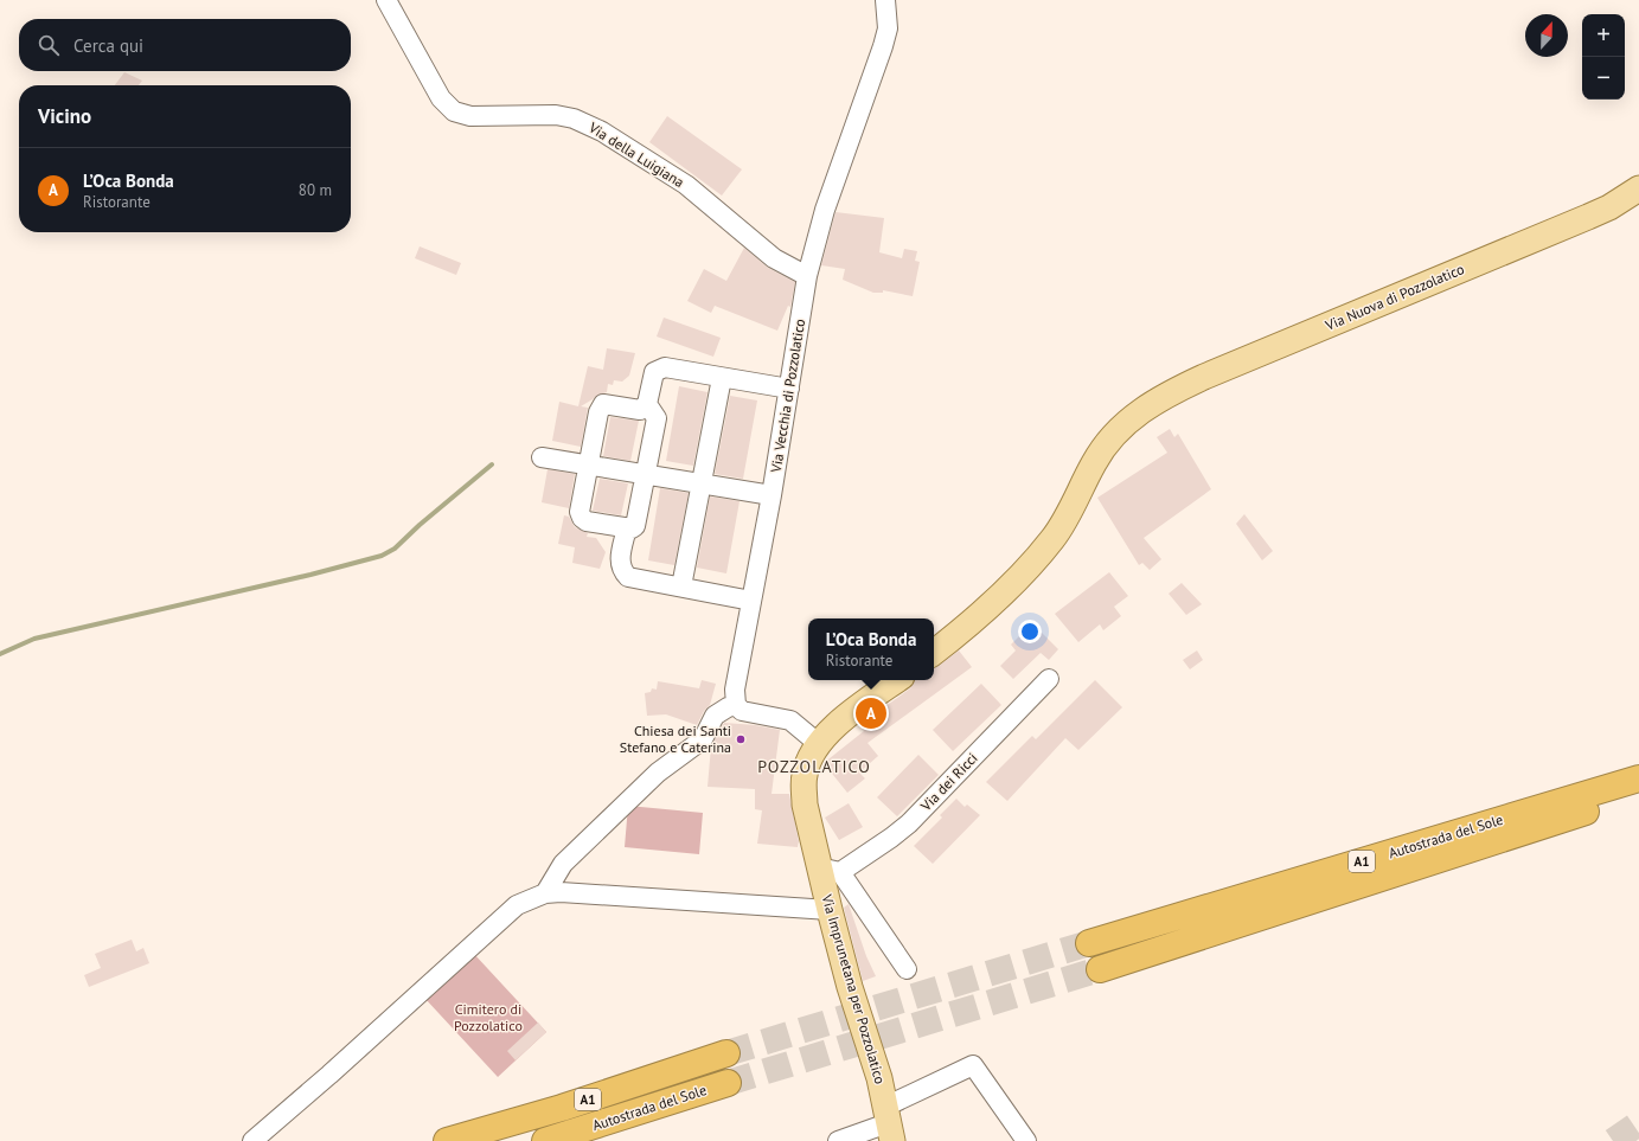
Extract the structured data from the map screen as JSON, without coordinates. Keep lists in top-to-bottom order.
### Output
{
  "streets": {
    "highway": ["Autostrada del Sole", "A1"],
    "main road": ["Via Nuova di Pozzolatico", "Via Imprunetana per Pozzolatico"],
    "street": ["Via della Luigiana", "Via Vecchia di Pozzolatico", "Via dei Ricci"]
  },
  "crossings": [
    ["Via della Luigiana", "Via Vecchia di Pozzolatico"],
    ["Via dei Ricci", "Via Imprunetana per Pozzolatico"]
  ],
  "districts": ["POZZOLATICO"],
  "parks": ["Cimitero di Pozzolatico"],
  "places": ["Chiesa dei Santi Stefano e Caterina"],
  "north": "top",
  "page": {
    "map_buttons": ["+", "−"],
    "search": "Cerca qui",
    "heading": "Vicino",
    "list": [
      {
        "mark": "A",
        "name": "L’Oca Bonda",
        "note": "Ristorante",
        "value": "80 m"
      }
    ],
    "popup": ["L’Oca Bonda", "Ristorante"],
    "pins": "A"
  }
}
